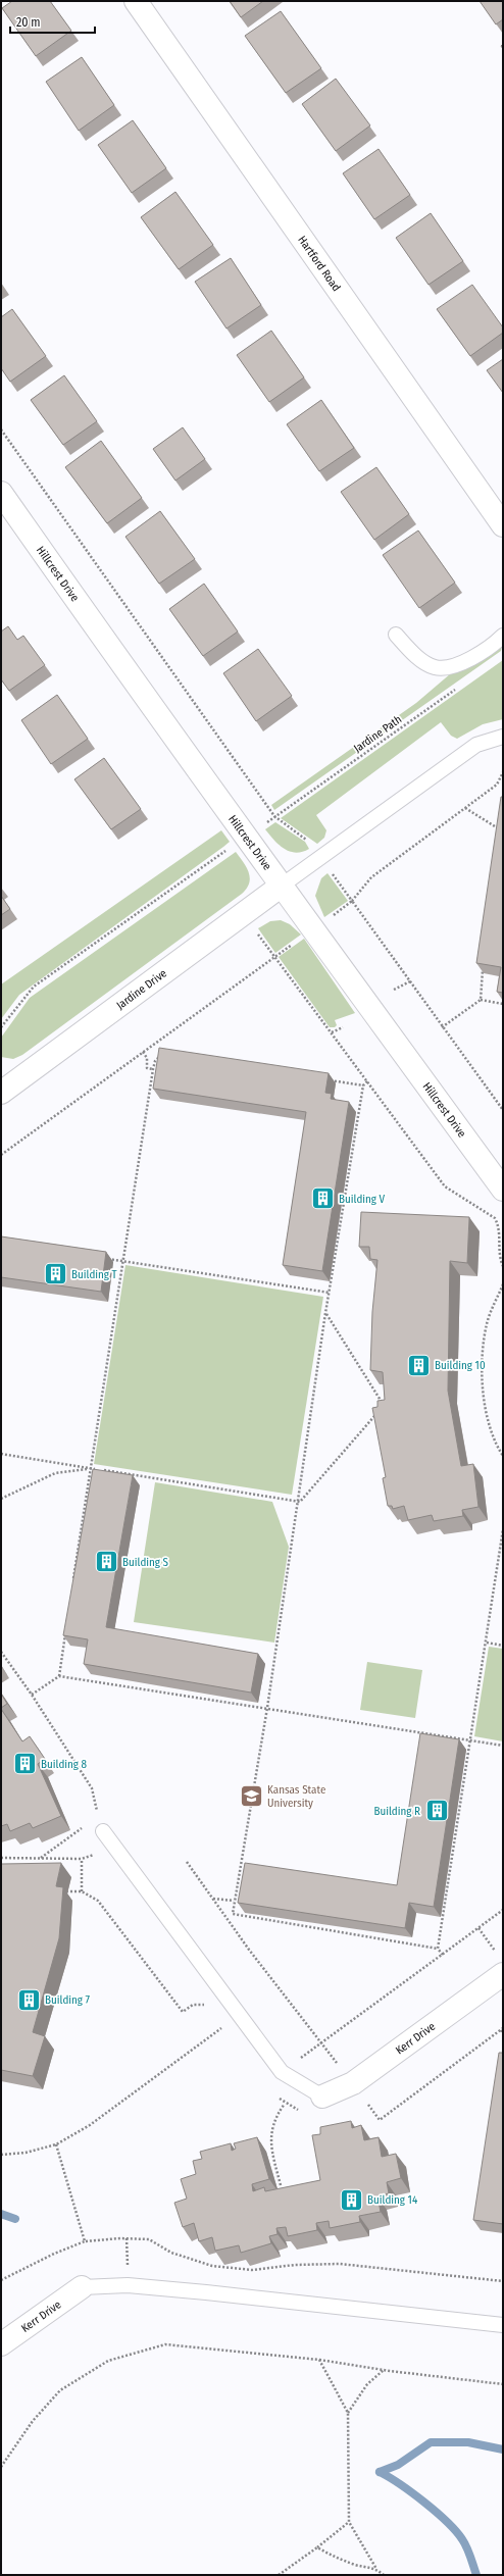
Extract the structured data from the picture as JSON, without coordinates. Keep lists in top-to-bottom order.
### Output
{
  "streets": {
    "street": [
      "Hartford Road",
      "Hillcrest Drive",
      "Jardine Drive",
      "Kerr Drive"
    ],
    "path": ["Jardine Path"]
  },
  "crossings": [
    ["Hillcrest Drive", "Jardine Drive"]
  ],
  "places": {
    "building": [
      "Building V",
      "Building T",
      "Building 10",
      "Building S",
      "Building 8",
      "Building R",
      "Building 7",
      "Building 14"
    ],
    "school or university": ["Kansas State University"]
  },
  "scale_bar": "20 m"
}
